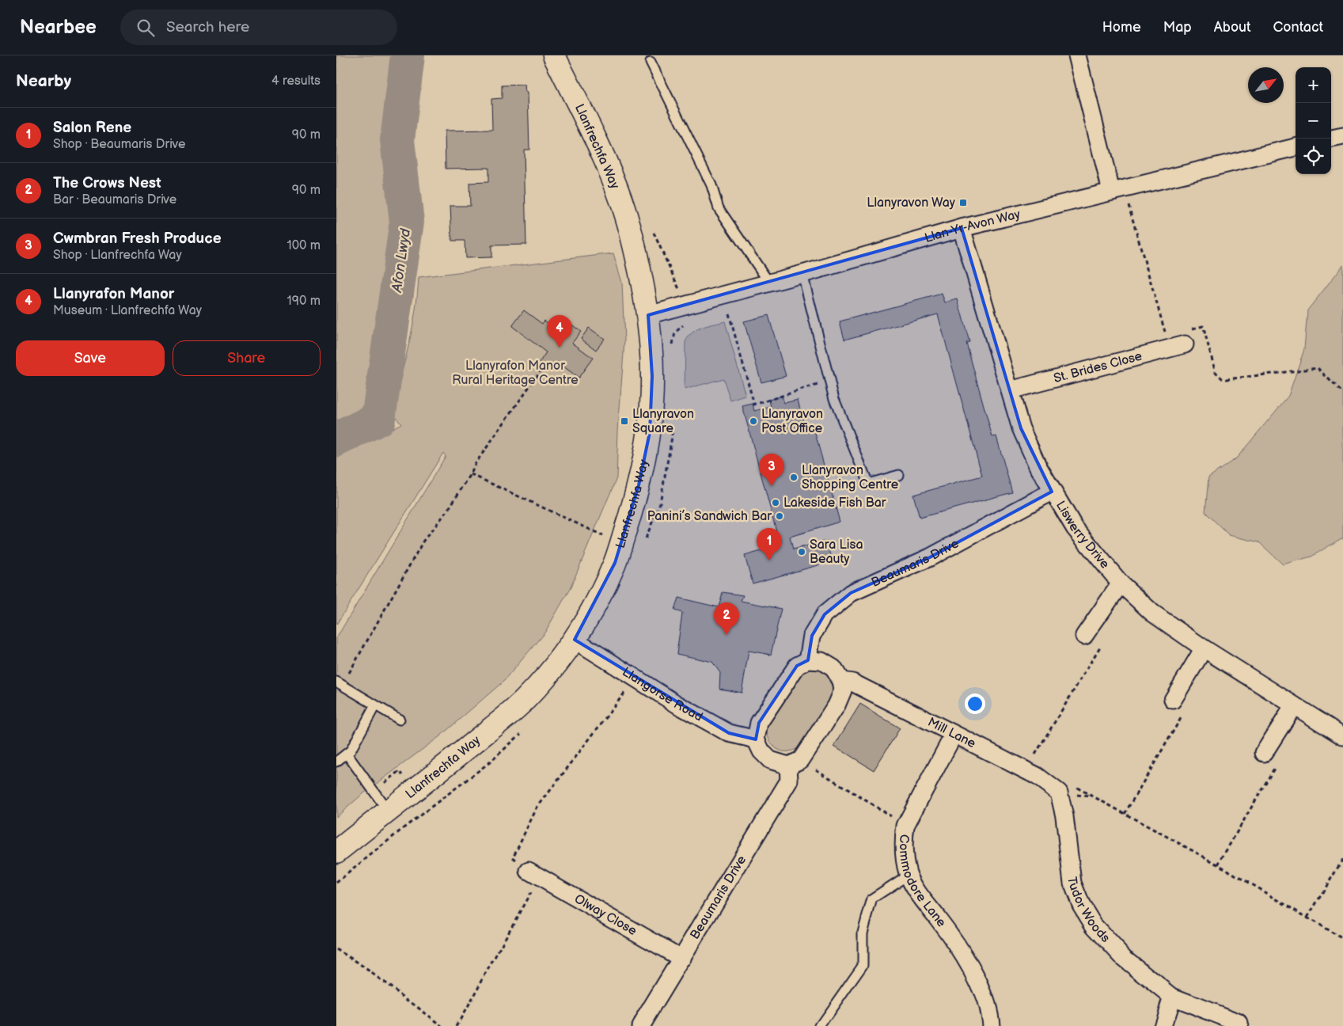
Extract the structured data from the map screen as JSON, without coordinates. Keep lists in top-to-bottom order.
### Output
{
  "streets": {
    "street": [
      "Llanfrechfa Way",
      "Llan-Yr-Avon Way",
      "St. Brides Close",
      "Liswerry Drive",
      "Beaumaris Drive",
      "Llangorse Road",
      "Mill Lane",
      "Commodore Lane",
      "Tudor Woods",
      "Olway Close"
    ]
  },
  "crossings": [
    ["Llanfrechfa Way", "Llan-Yr-Avon Way"],
    ["Llanfrechfa Way", "Llangorse Road"],
    ["Llan-Yr-Avon Way", "Liswerry Drive"],
    ["St. Brides Close", "Liswerry Drive"],
    ["Liswerry Drive", "Beaumaris Drive"],
    ["Beaumaris Drive", "Olway Close"],
    ["Mill Lane", "Commodore Lane"],
    ["Mill Lane", "Tudor Woods"]
  ],
  "water": ["Afon Lwyd"],
  "parks": ["Llanyrafon Manor Rural Heritage Centre"],
  "places": {
    "transit": ["Llanyravon Way", "Llanyravon Square"],
    "other": [
      "Llanyravon Post Office",
      "Llanyravon Shopping Centre",
      "Lakeside Fish Bar",
      "Panini’s Sandwich Bar",
      "Sara Lisa Beauty"
    ]
  },
  "north": "top right",
  "page": {
    "header": "Nearbee",
    "search": "Search here",
    "nav": [
      "Home",
      "Map",
      "About",
      "Contact"
    ],
    "heading": ["Nearby", "4 results"],
    "map_buttons": ["+", "−"],
    "list": [
      {
        "mark": "1",
        "name": "Salon Rene",
        "note": "Shop · Beaumaris Drive",
        "value": "90 m"
      },
      {
        "mark": "2",
        "name": "The Crows Nest",
        "note": "Bar · Beaumaris Drive",
        "value": "90 m"
      },
      {
        "mark": "3",
        "name": "Cwmbran Fresh Produce",
        "note": "Shop · Llanfrechfa Way",
        "value": "100 m"
      },
      {
        "mark": "4",
        "name": "Llanyrafon Manor",
        "note": "Museum · Llanfrechfa Way",
        "value": "190 m"
      }
    ],
    "pins": [
      "4",
      "3",
      "1",
      "2"
    ],
    "buttons": ["Save", "Share"]
  }
}
